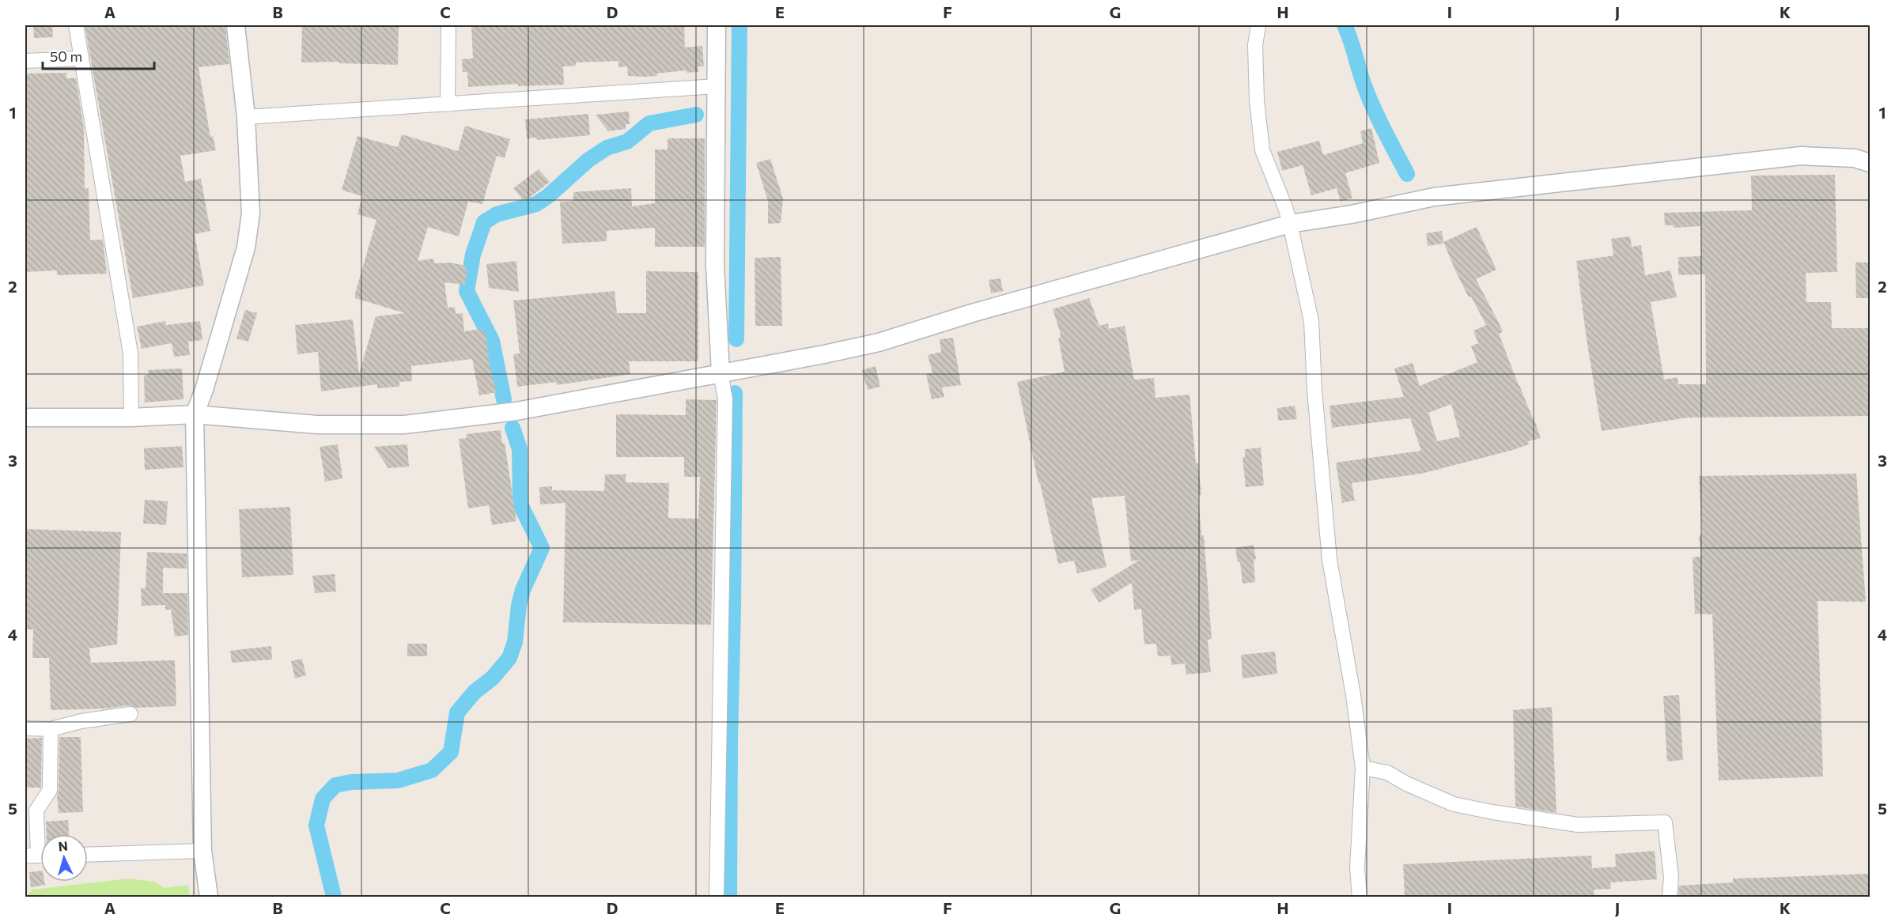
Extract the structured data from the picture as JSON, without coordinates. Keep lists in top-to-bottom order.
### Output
{
  "scale_bar": "50 m",
  "north": "top",
  "grid": {
    "columns": [
      "A",
      "B",
      "C",
      "D",
      "E",
      "F",
      "G",
      "H",
      "I",
      "J",
      "K"
    ],
    "rows": [
      "1",
      "2",
      "3",
      "4",
      "5"
    ]
  }
}
